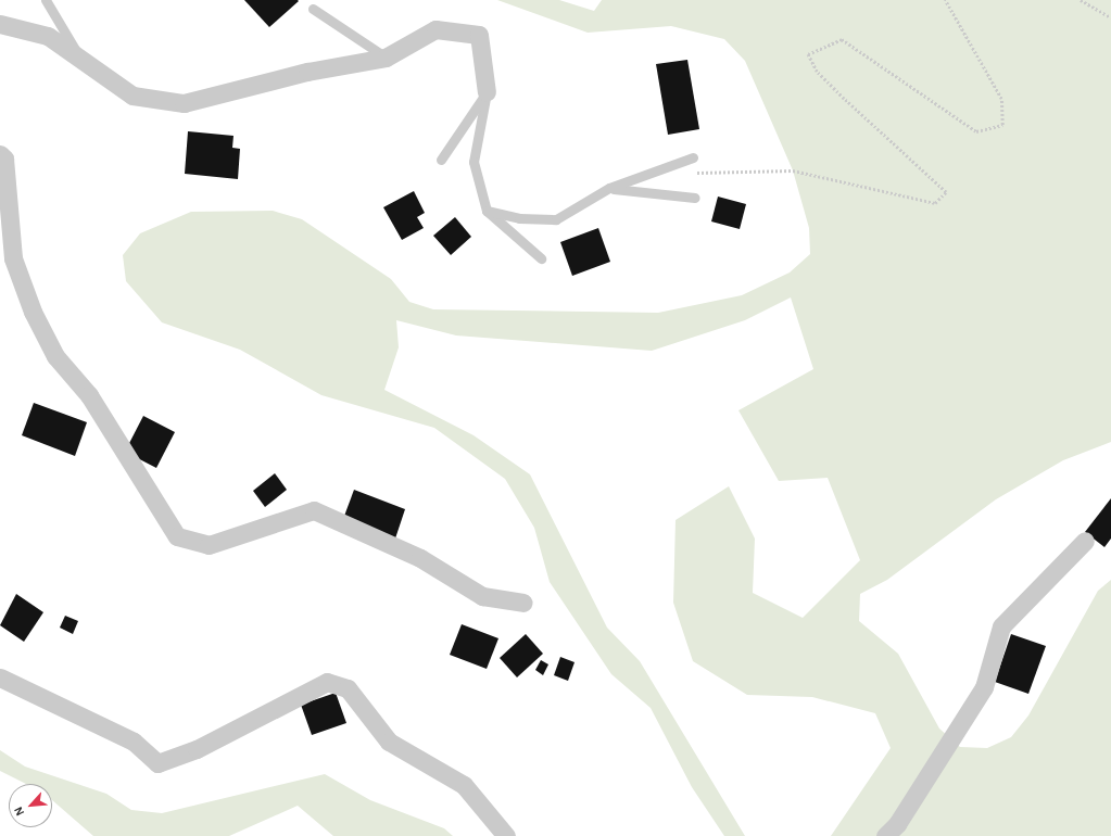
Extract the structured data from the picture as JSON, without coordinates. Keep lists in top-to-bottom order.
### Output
{
  "north": "bottom left"
}
